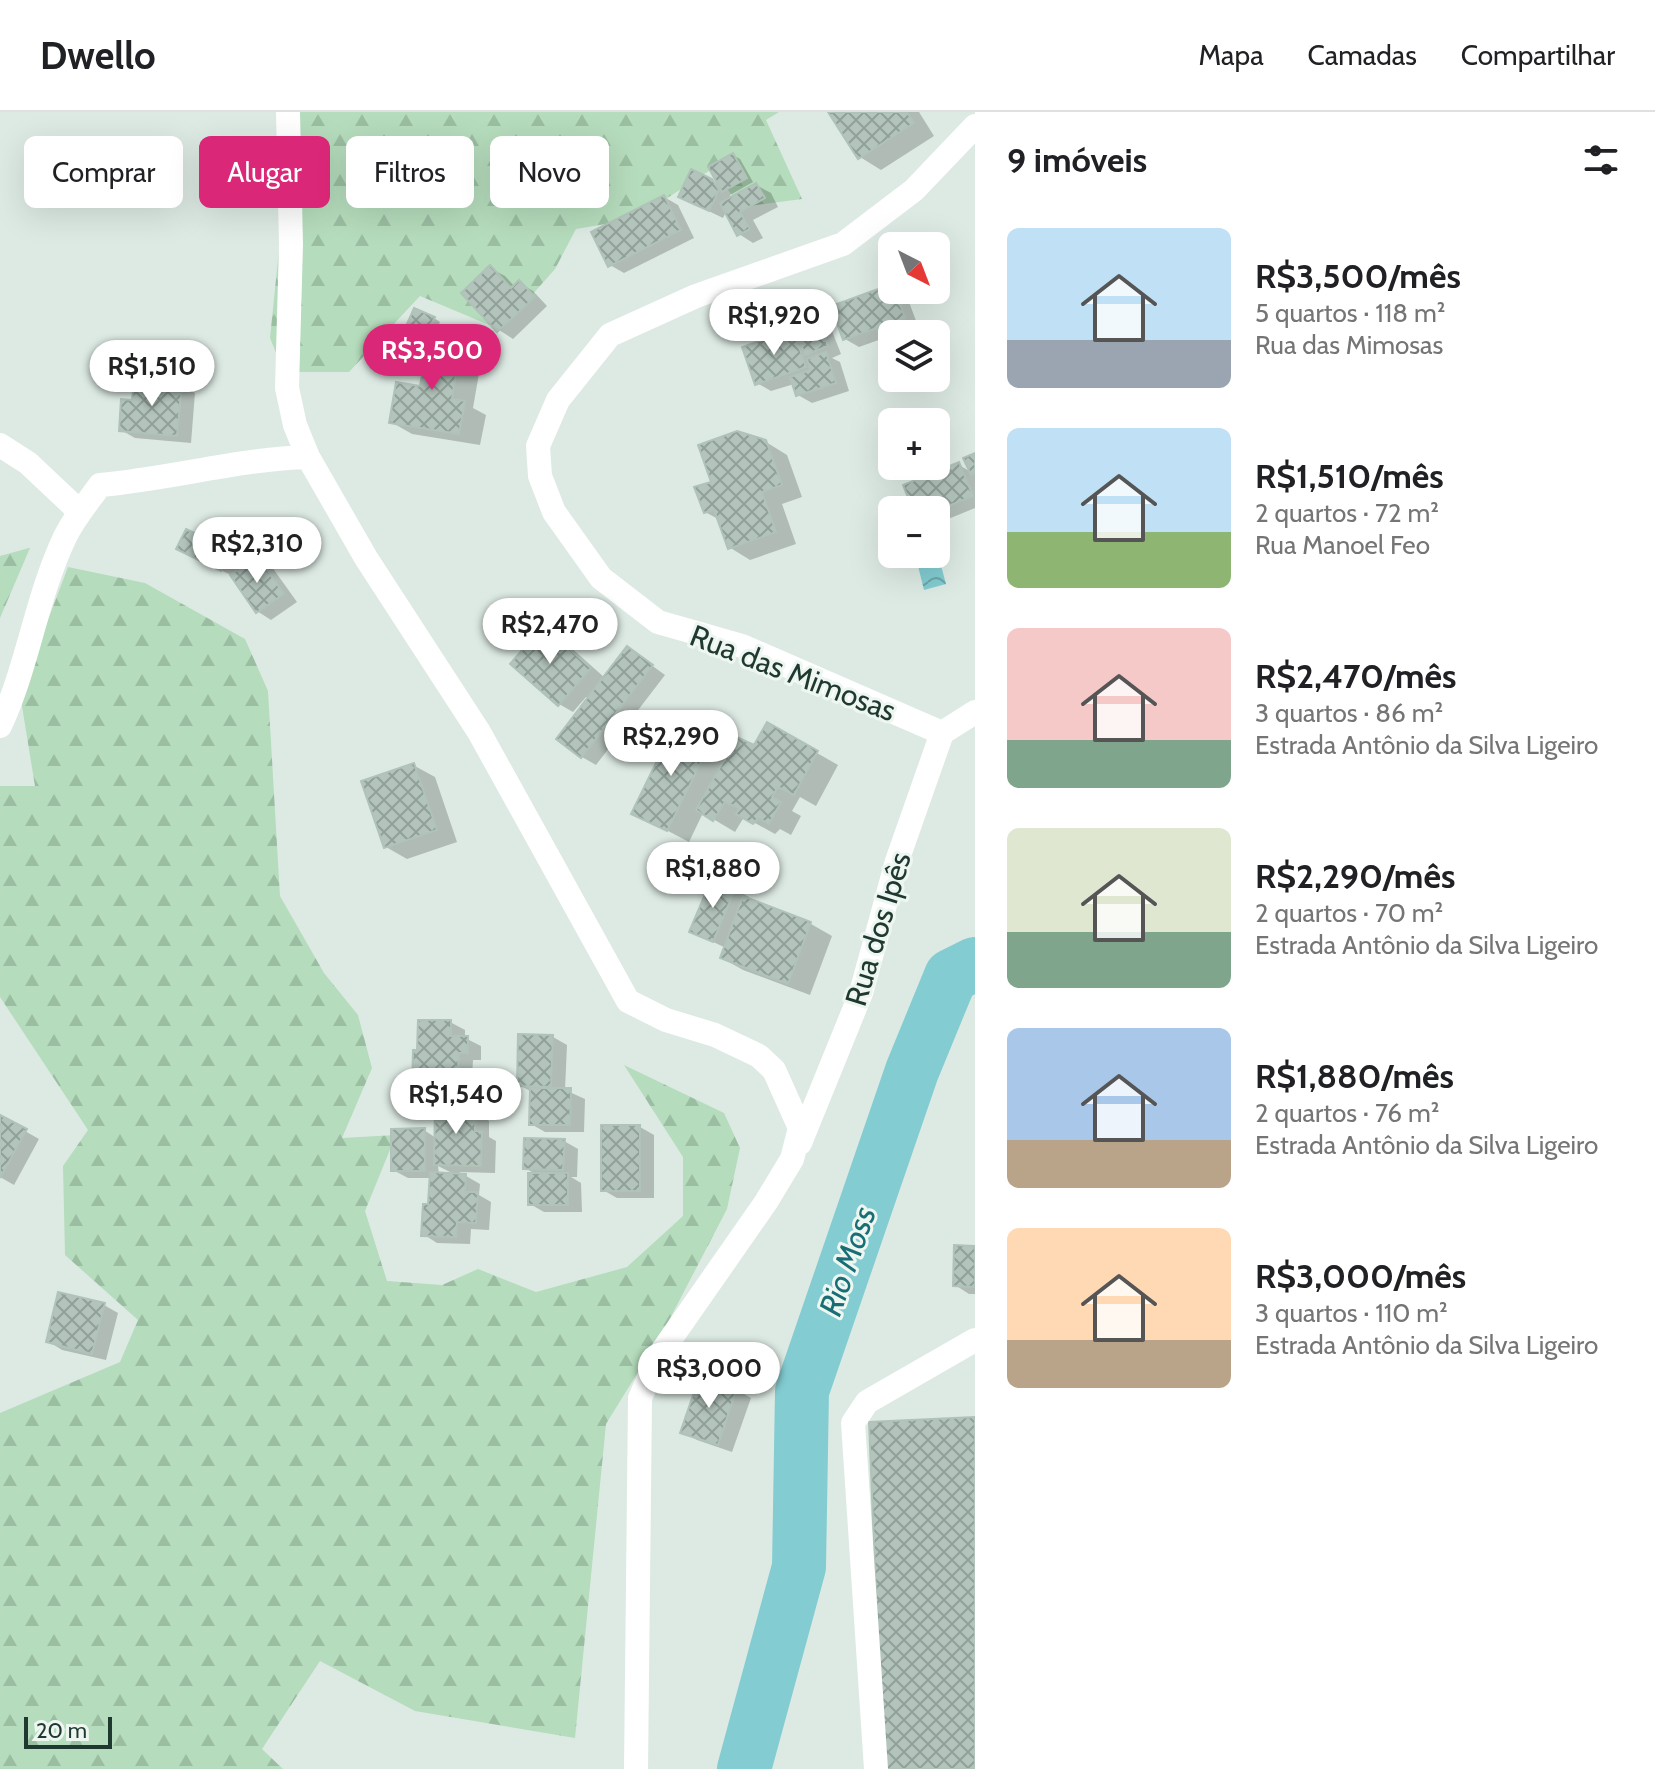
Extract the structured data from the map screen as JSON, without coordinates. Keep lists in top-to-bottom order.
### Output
{
  "streets": {
    "street": ["Rua das Mimosas", "Rua dos Ipês"]
  },
  "crossings": [
    ["Rua das Mimosas", "Rua dos Ipês"]
  ],
  "water": ["Rio Moss"],
  "scale_bar": "20 m",
  "north": "bottom right",
  "page": {
    "header": "Dwello",
    "nav": ["Mapa", "Camadas", "Compartilhar"],
    "heading": "9 imóveis",
    "chip": [
      "Comprar",
      "Alugar",
      "Filtros",
      "Novo"
    ],
    "list": [
      {
        "name": "R$3,500/mês",
        "note": "5 quartos · 118 m² · Rua das Mimosas"
      },
      {
        "name": "R$1,510/mês",
        "note": "2 quartos · 72 m² · Rua Manoel Feo"
      },
      {
        "name": "R$2,470/mês",
        "note": "3 quartos · 86 m² · Estrada Antônio da Silva Ligeiro"
      },
      {
        "name": "R$2,290/mês",
        "note": "2 quartos · 70 m² · Estrada Antônio da Silva Ligeiro"
      },
      {
        "name": "R$1,880/mês",
        "note": "2 quartos · 76 m² · Estrada Antônio da Silva Ligeiro"
      },
      {
        "name": "R$3,000/mês",
        "note": "3 quartos · 110 m² · Estrada Antônio da Silva Ligeiro"
      }
    ],
    "map_buttons": ["+", "−"],
    "price": [
      "R$1,920",
      "R$3,500",
      "R$1,510",
      "R$2,310",
      "R$2,470",
      "R$2,290",
      "R$1,880",
      "R$1,540",
      "R$3,000"
    ],
    "scale": "20 m"
  }
}
